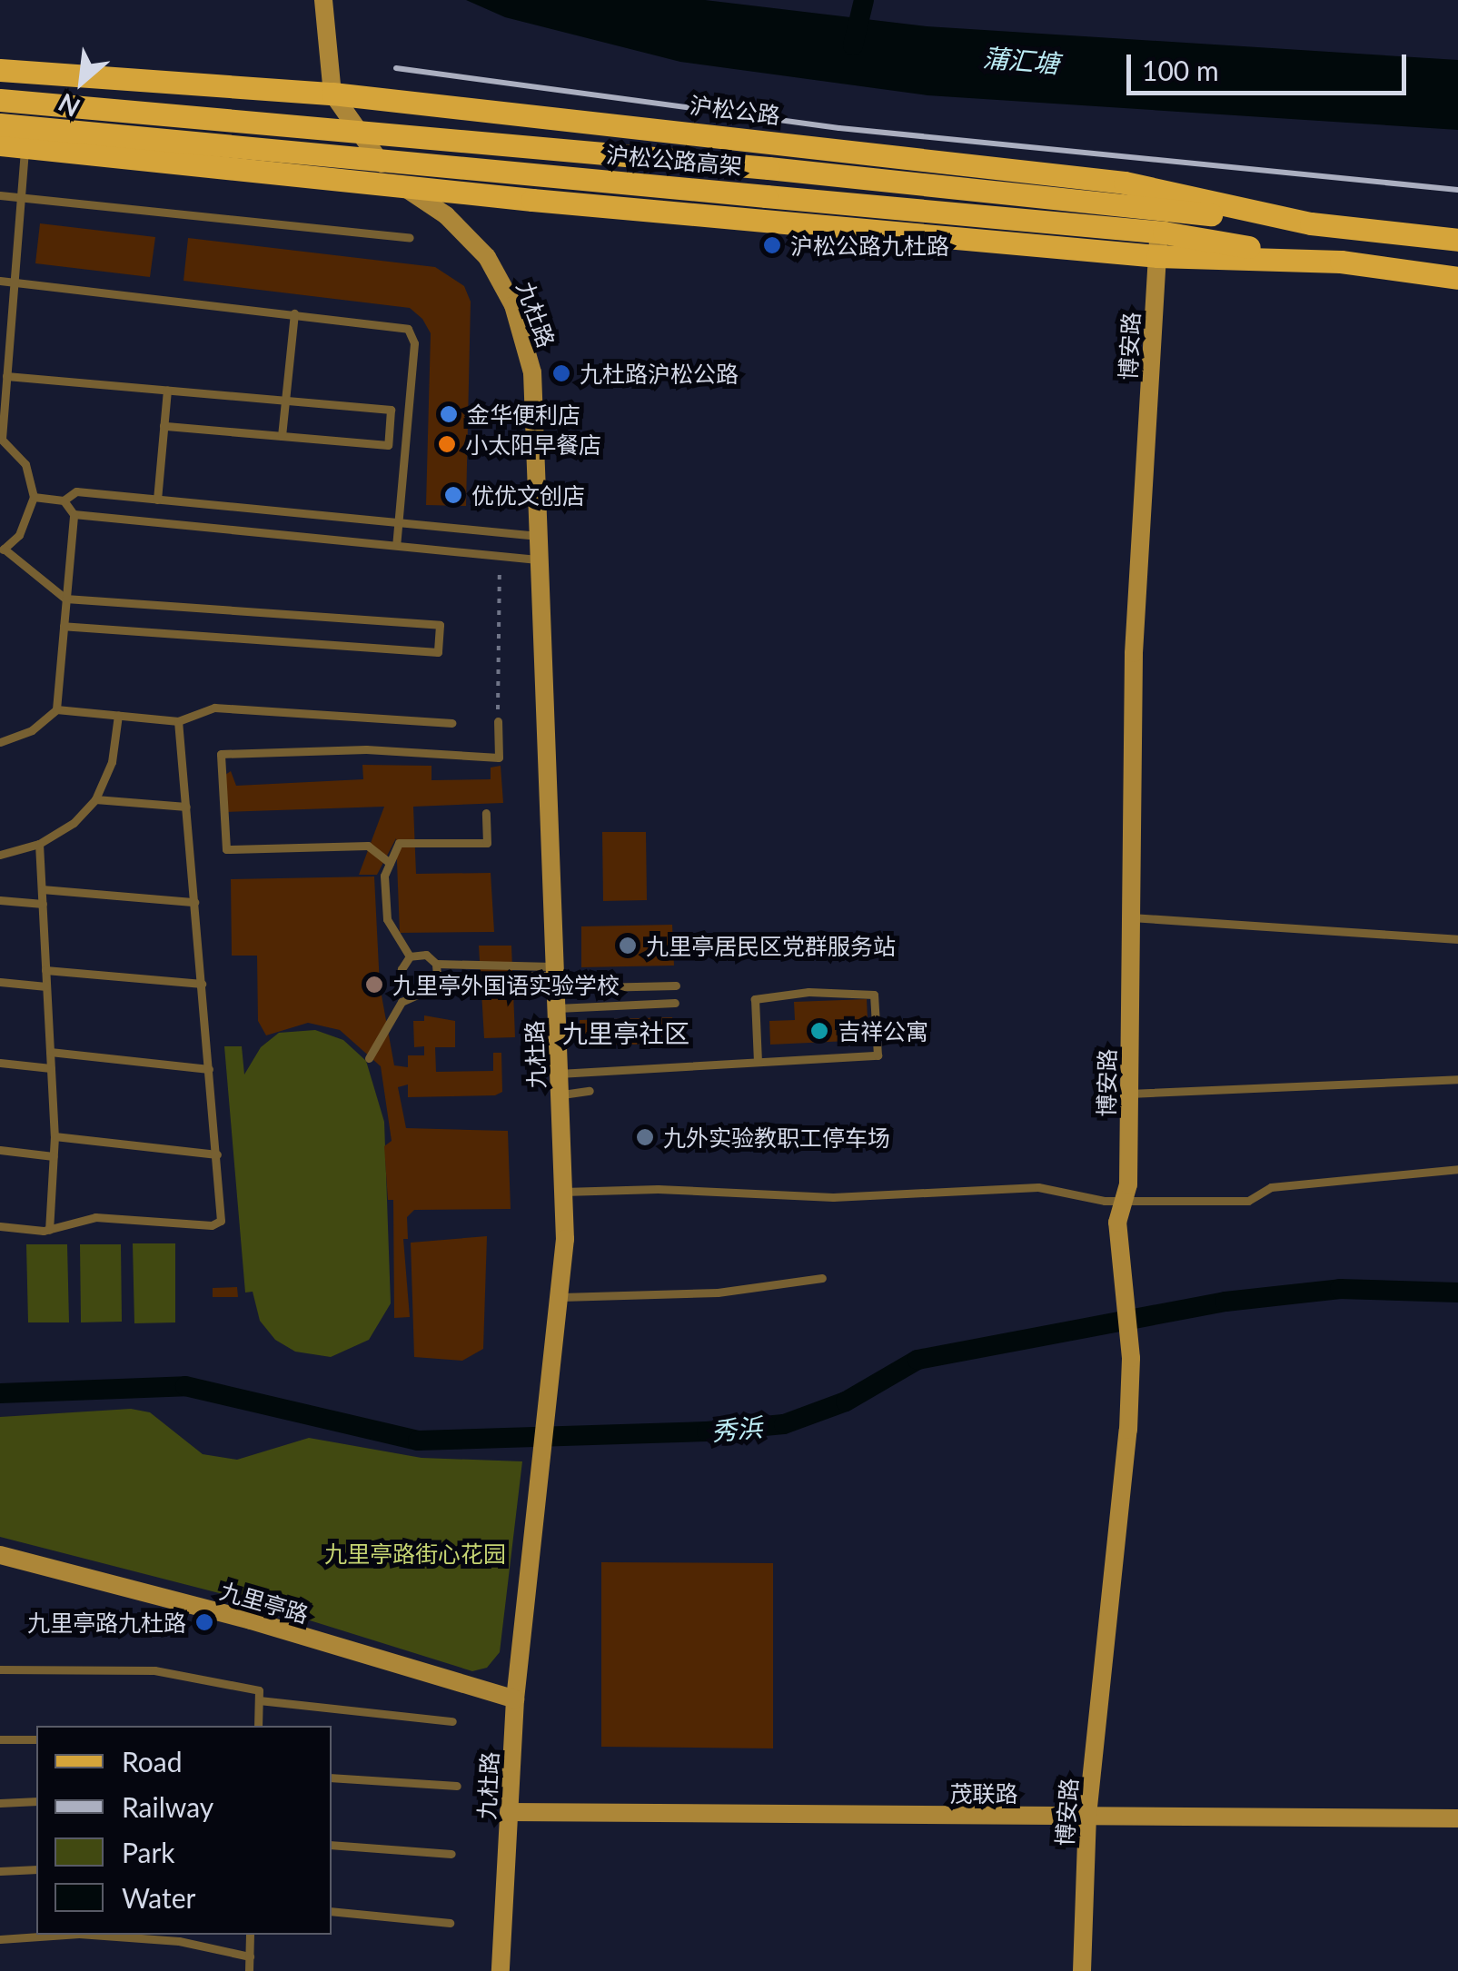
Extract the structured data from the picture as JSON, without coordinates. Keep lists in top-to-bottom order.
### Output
{
  "streets": {
    "main road": ["沪松公路", "沪松公路高架"],
    "street": [
      "九杜路",
      "博安路",
      "九里亭路",
      "茂联路"
    ]
  },
  "crossings": [
    ["沪松公路", "沪松公路高架"],
    ["沪松公路", "九杜路"],
    ["沪松公路", "博安路"],
    ["沪松公路高架", "博安路"],
    ["九杜路", "九里亭路"],
    ["九杜路", "茂联路"],
    ["博安路", "茂联路"]
  ],
  "districts": ["九里亭社区"],
  "water": ["蒲汇塘", "秀浜"],
  "parks": ["九里亭路街心花园"],
  "places": [
    "沪松公路九杜路",
    "九杜路沪松公路",
    "金华便利店",
    "小太阳早餐店",
    "优优文创店",
    "九里亭居民区党群服务站",
    "九里亭外国语实验学校",
    "吉祥公寓",
    "九外实验教职工停车场",
    "九里亭路九杜路"
  ],
  "legend": [
    "Road",
    "Railway",
    "Park",
    "Water"
  ],
  "scale_bar": "100 m",
  "north": "bottom left"
}
